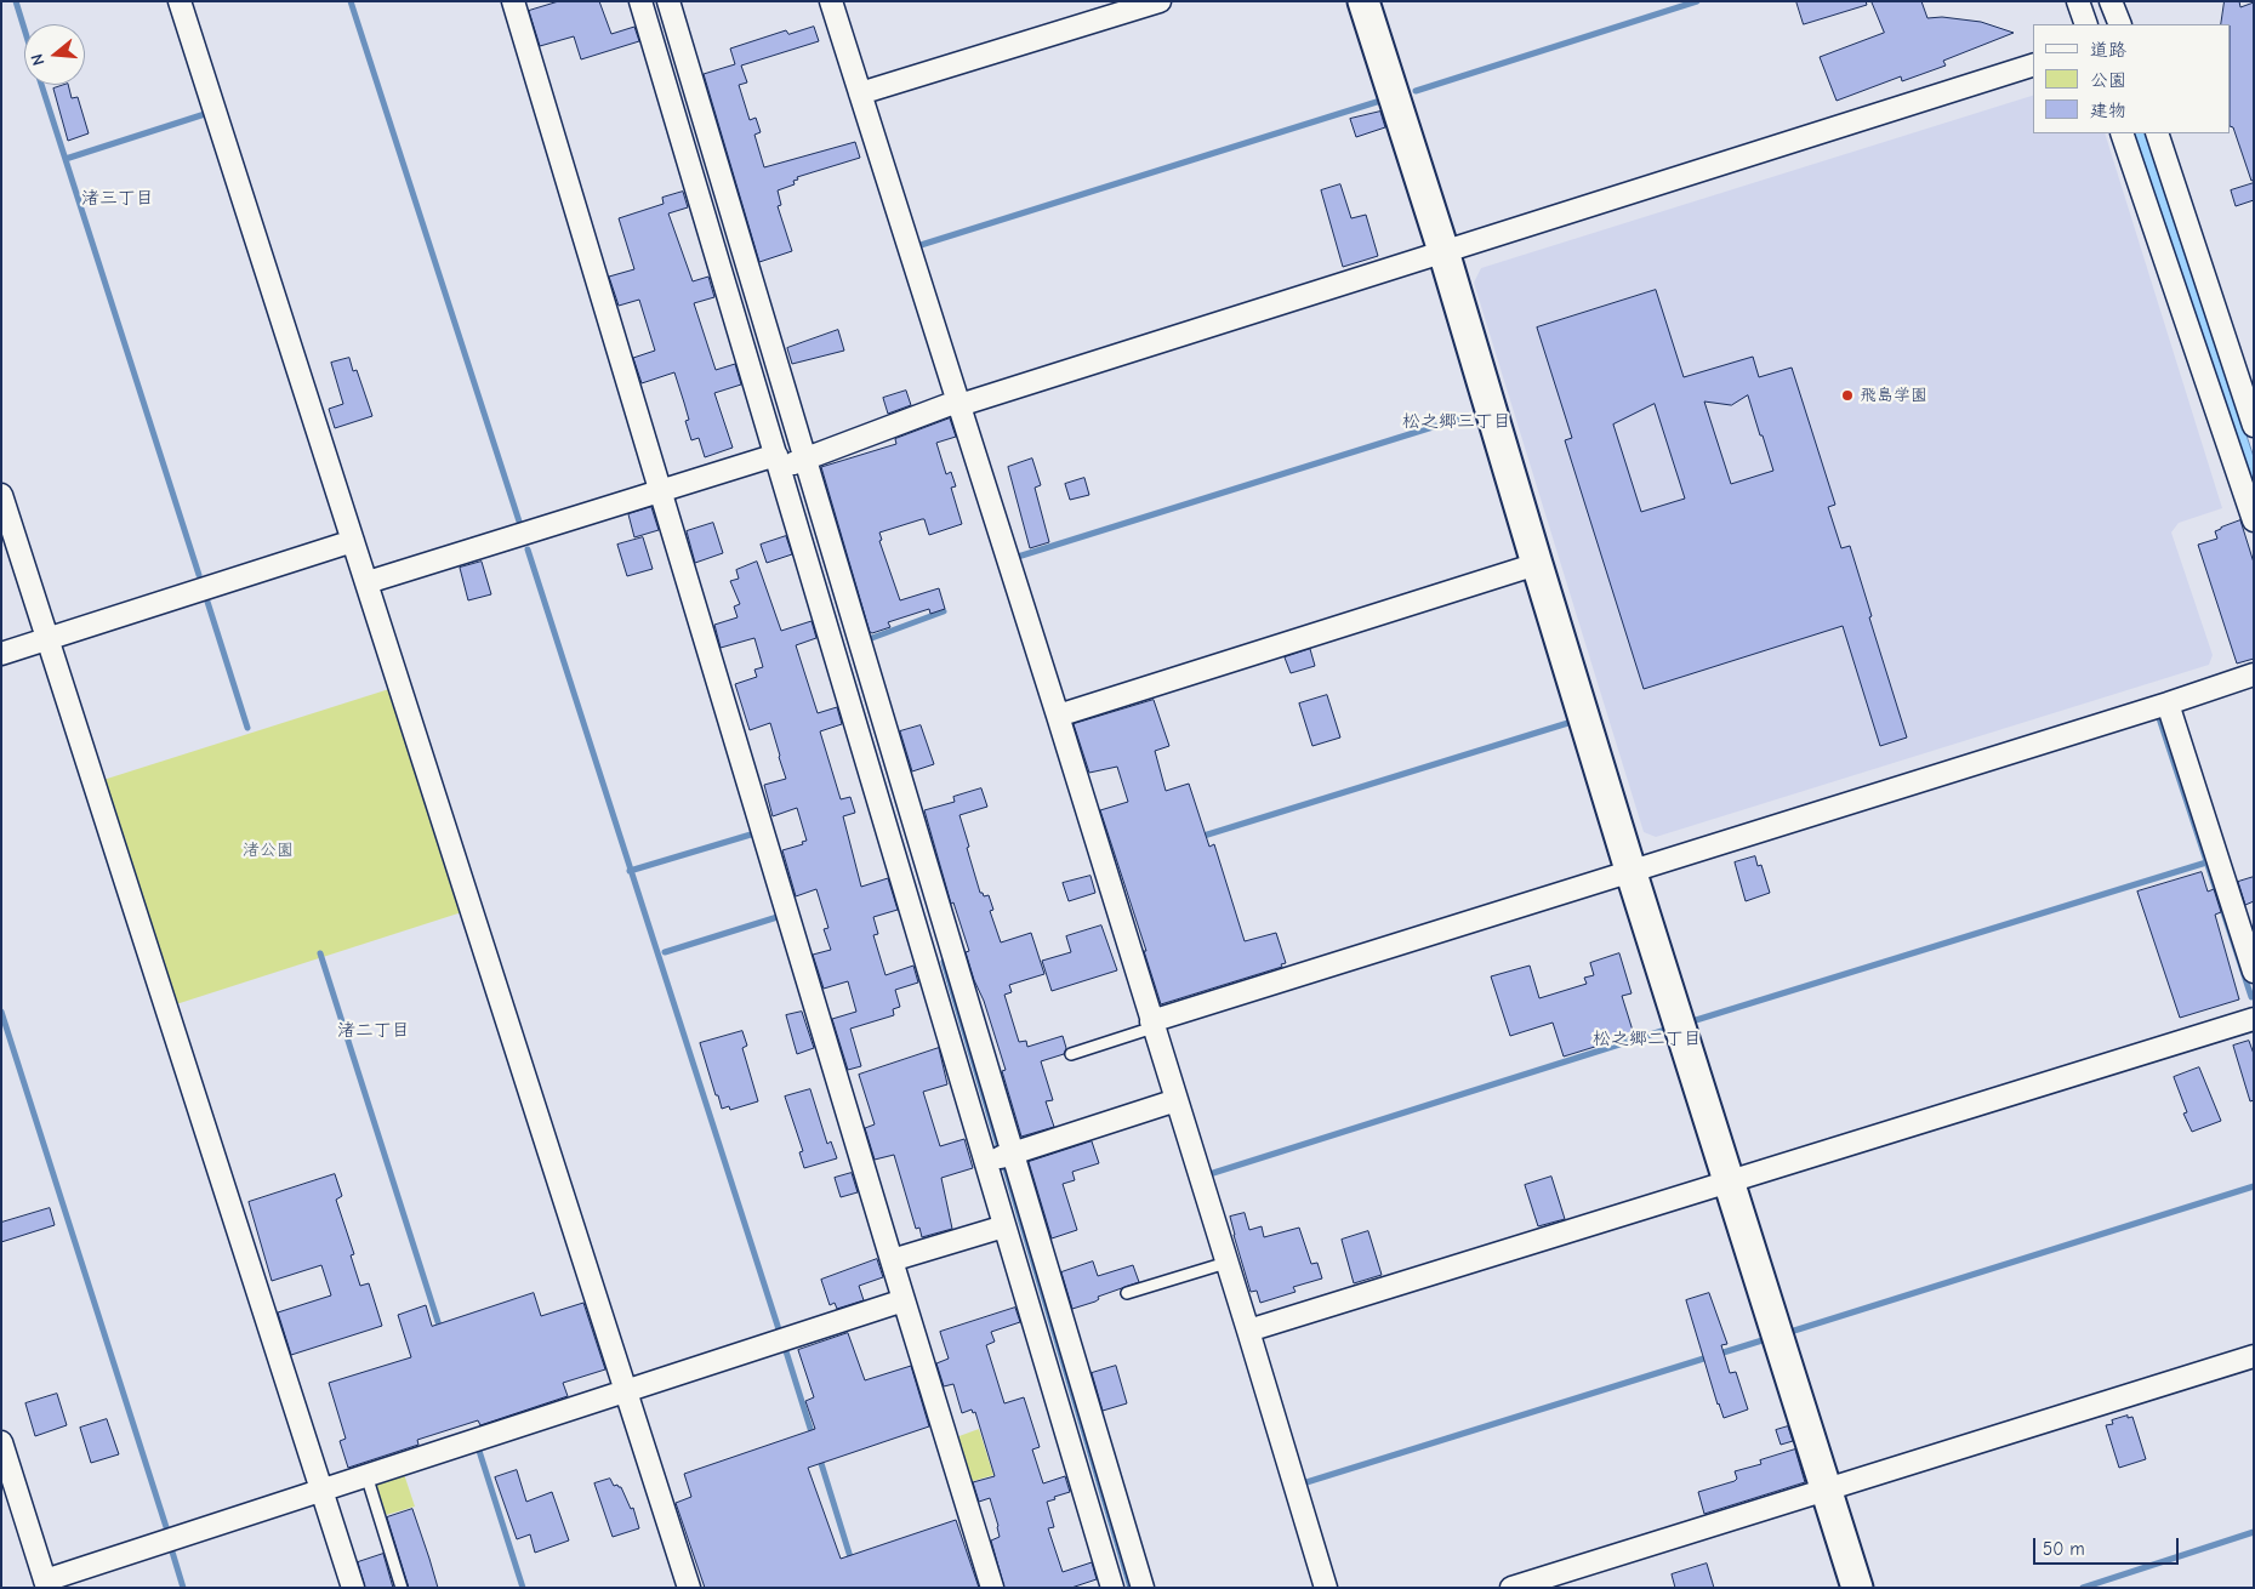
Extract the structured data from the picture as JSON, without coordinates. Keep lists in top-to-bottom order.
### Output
{
  "districts": [
    "渚三丁目",
    "松之郷三丁目",
    "渚二丁目",
    "松之郷二丁目"
  ],
  "parks": ["渚公園"],
  "places": ["飛島学園"],
  "legend": ["道路", "公園", "建物"],
  "scale_bar": "50 m",
  "north": "left"
}
